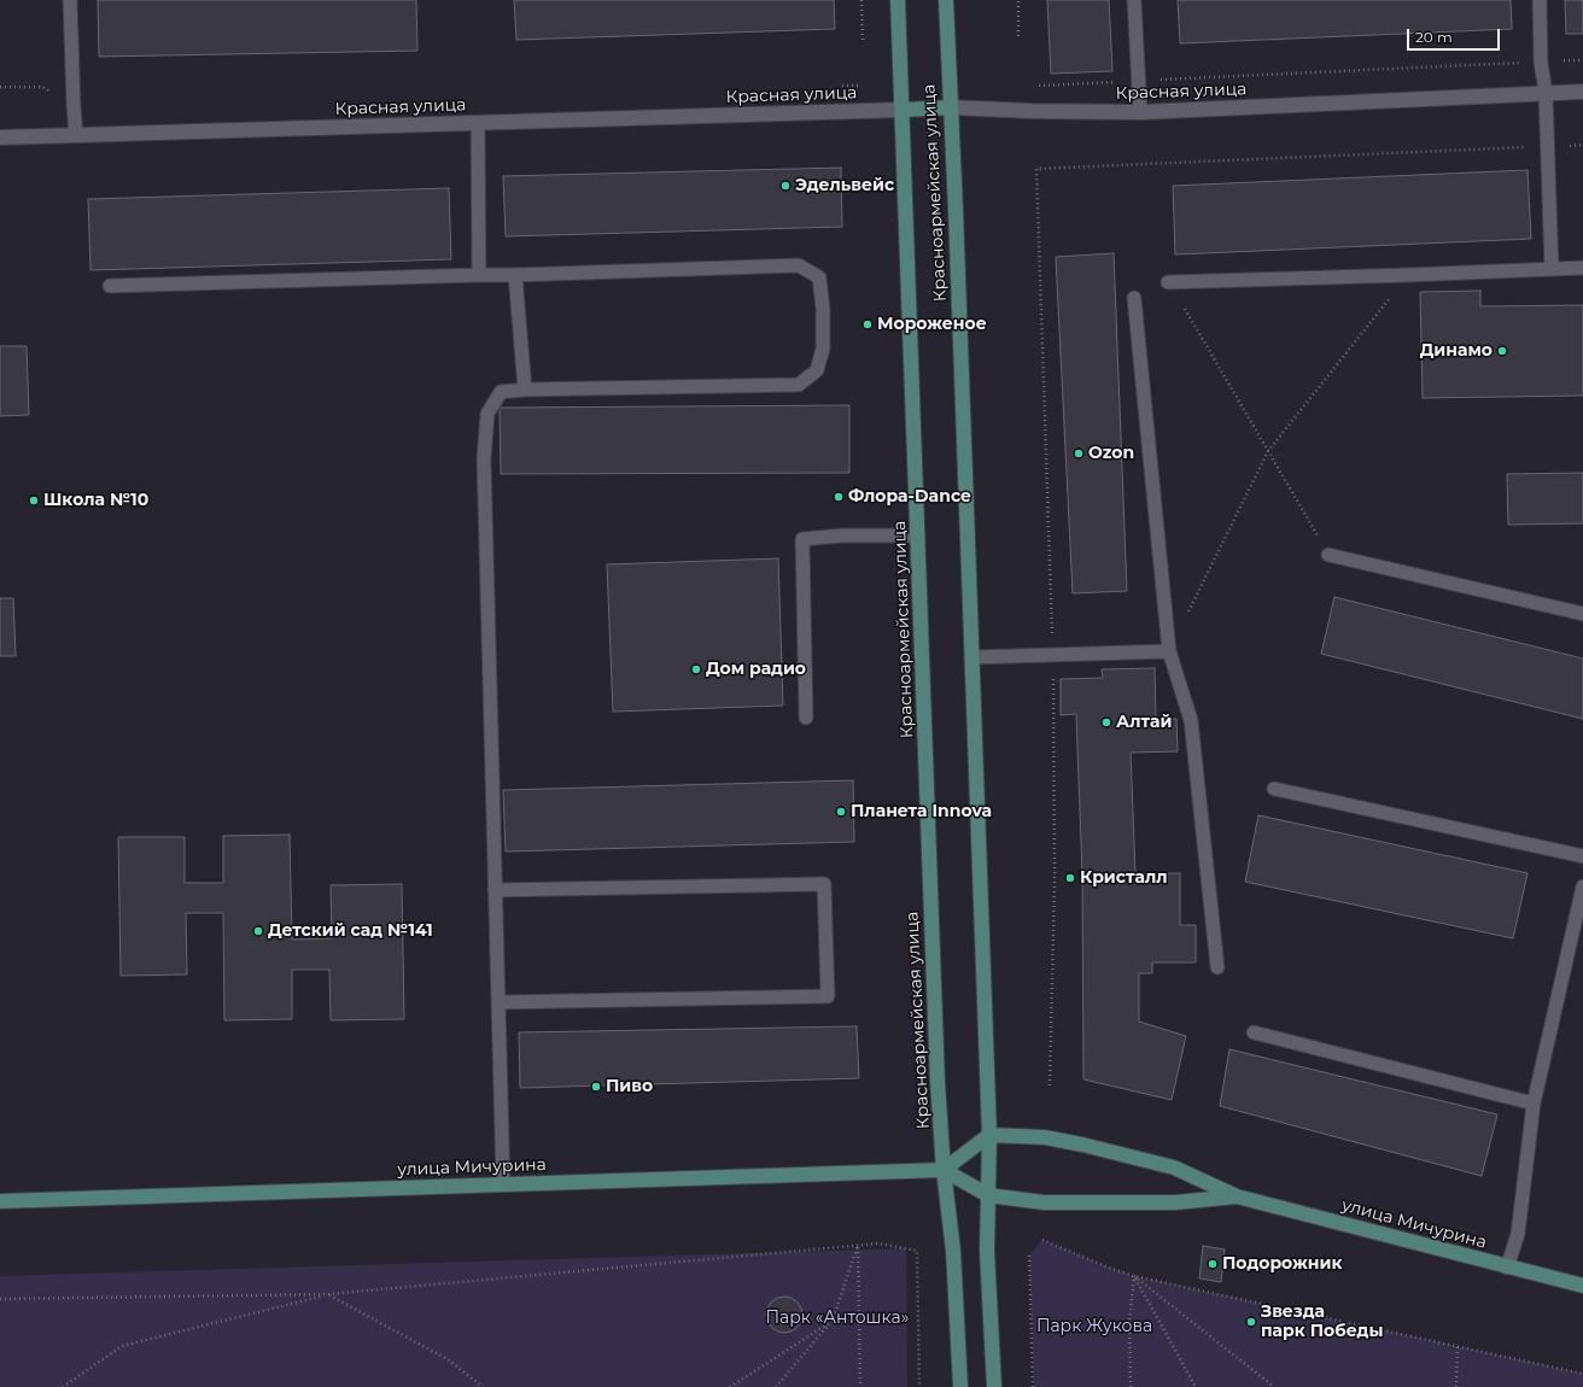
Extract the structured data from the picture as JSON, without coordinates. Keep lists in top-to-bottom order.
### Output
{
  "streets": {
    "main road": ["Красная улица", "Красноармейская улица", "улица Мичурина"]
  },
  "crossings": [
    ["Красная улица", "Красноармейская улица"],
    ["Красноармейская улица", "улица Мичурина"]
  ],
  "parks": ["Парк «Антошка»", "Парк Жукова"],
  "places": [
    "Эдельвейс",
    "Мороженое",
    "Динамо",
    "Ozon",
    "Флора-Dance",
    "Школа №10",
    "Дом радио",
    "Алтай",
    "Планета Innova",
    "Кристалл",
    "Детский сад №141",
    "Пиво",
    "Подорожник",
    "Звезда парк Победы"
  ],
  "scale_bar": "20 m"
}
